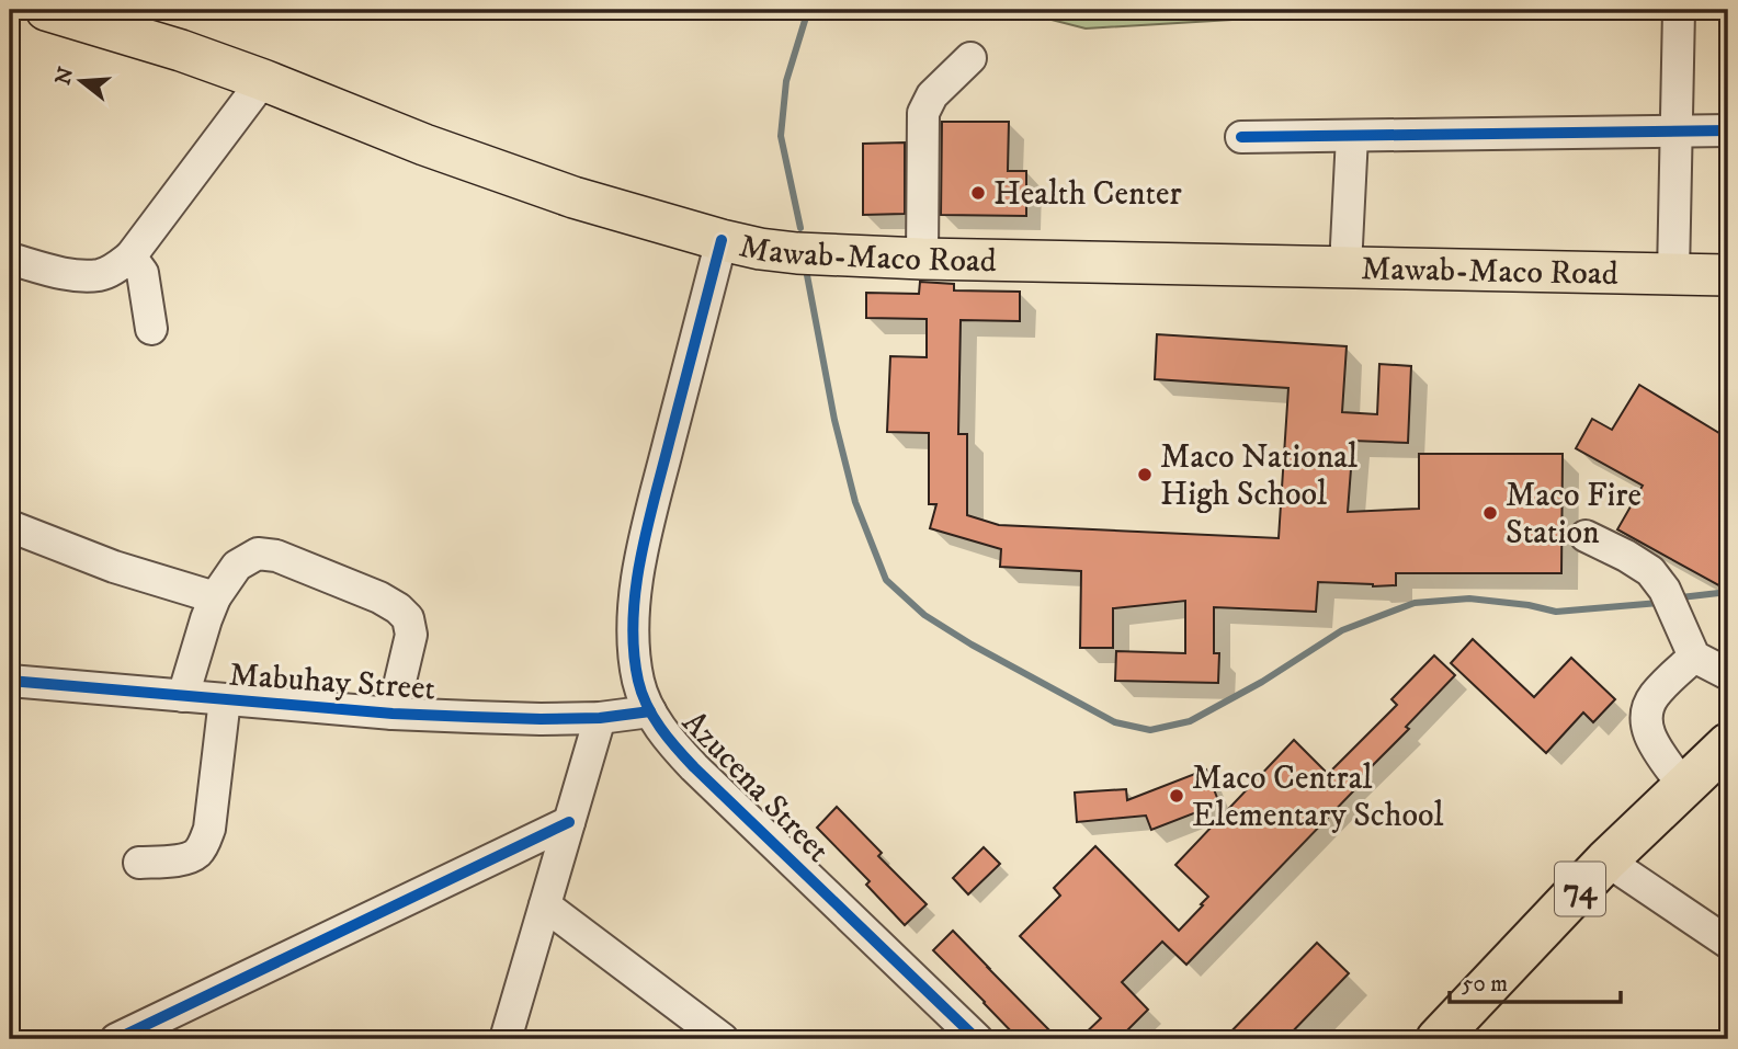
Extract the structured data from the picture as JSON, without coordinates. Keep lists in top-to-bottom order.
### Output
{
  "streets": {
    "highway": ["74"],
    "main road": ["Mawab-Maco Road"],
    "street": ["Mabuhay Street", "Azucena Street"]
  },
  "crossings": [
    ["Mawab-Maco Road", "Azucena Street"],
    ["Mabuhay Street", "Azucena Street"]
  ],
  "places": [
    "Health Center",
    "Maco National High School",
    "Maco Fire Station",
    "Maco Central Elementary School"
  ],
  "scale_bar": "50 m",
  "north": "left"
}
